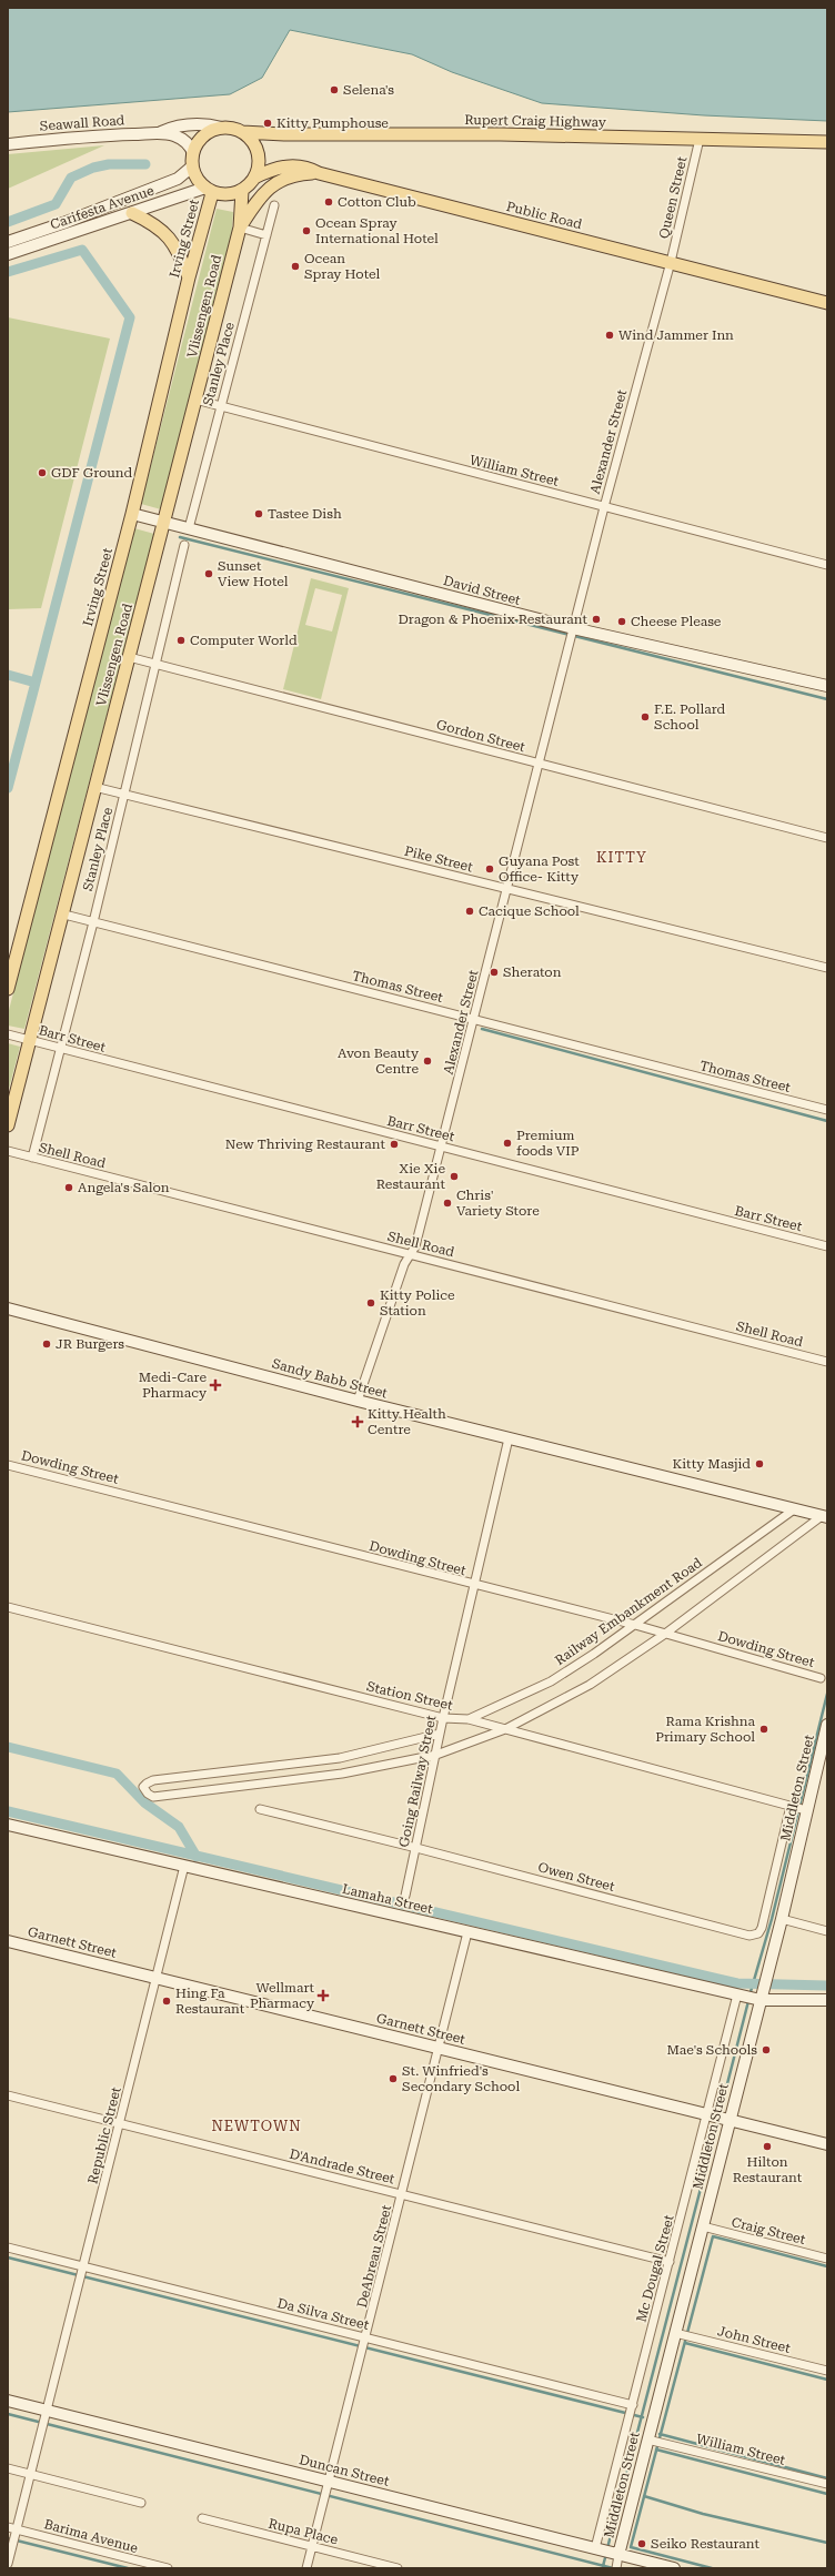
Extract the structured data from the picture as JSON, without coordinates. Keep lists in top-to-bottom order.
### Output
{
  "streets": {
    "main road": [
      "Rupert Craig Highway",
      "Public Road",
      "Irving Street",
      "Vlissengen Road"
    ],
    "street": [
      "Seawall Road",
      "Queen Street",
      "Carifesta Avenue",
      "Stanley Place",
      "Alexander Street",
      "William Street",
      "David Street",
      "Gordon Street",
      "Pike Street",
      "Thomas Street",
      "Barr Street",
      "Shell Road",
      "Sandy Babb Street",
      "Dowding Street",
      "Railway Embankment Road",
      "Station Street",
      "Going Railway Street",
      "Middleton Street",
      "Owen Street",
      "Lamaha Street",
      "Garnett Street",
      "Republic Street",
      "D'Andrade Street",
      "Craig Street",
      "DeAbreau Street",
      "Mc Dougal Street",
      "Da Silva Street",
      "John Street",
      "Duncan Street",
      "Rupa Place",
      "Barima Avenue"
    ]
  },
  "crossings": [
    ["Rupert Craig Highway", "Seawall Road"],
    ["Rupert Craig Highway", "Queen Street"],
    ["Rupert Craig Highway", "Carifesta Avenue"],
    ["Rupert Craig Highway", "Public Road"],
    ["Rupert Craig Highway", "Irving Street"],
    ["Rupert Craig Highway", "Vlissengen Road"],
    ["Seawall Road", "Carifesta Avenue"],
    ["Seawall Road", "Public Road"],
    ["Seawall Road", "Irving Street"],
    ["Seawall Road", "Vlissengen Road"],
    ["Queen Street", "Public Road"],
    ["Queen Street", "Alexander Street"],
    ["Carifesta Avenue", "Public Road"],
    ["Carifesta Avenue", "Irving Street"],
    ["Carifesta Avenue", "Vlissengen Road"],
    ["Public Road", "Irving Street"],
    ["Public Road", "Vlissengen Road"],
    ["Public Road", "Alexander Street"],
    ["Irving Street", "Vlissengen Road"],
    ["Irving Street", "David Street"],
    ["Vlissengen Road", "William Street"],
    ["Vlissengen Road", "David Street"],
    ["Vlissengen Road", "Gordon Street"],
    ["Vlissengen Road", "Pike Street"],
    ["Vlissengen Road", "Thomas Street"],
    ["Vlissengen Road", "Barr Street"],
    ["Stanley Place", "William Street"],
    ["Stanley Place", "David Street"],
    ["Stanley Place", "Gordon Street"],
    ["Stanley Place", "Pike Street"],
    ["Stanley Place", "Thomas Street"],
    ["Stanley Place", "Barr Street"],
    ["Stanley Place", "Shell Road"],
    ["Alexander Street", "William Street"],
    ["Alexander Street", "David Street"],
    ["Alexander Street", "Gordon Street"],
    ["Alexander Street", "Pike Street"],
    ["Alexander Street", "Thomas Street"],
    ["Alexander Street", "Barr Street"],
    ["Alexander Street", "Shell Road"],
    ["Alexander Street", "Sandy Babb Street"],
    ["William Street", "Middleton Street"],
    ["Sandy Babb Street", "Railway Embankment Road"],
    ["Sandy Babb Street", "Going Railway Street"],
    ["Dowding Street", "Railway Embankment Road"],
    ["Dowding Street", "Going Railway Street"],
    ["Railway Embankment Road", "Station Street"],
    ["Station Street", "Going Railway Street"],
    ["Station Street", "Middleton Street"],
    ["Station Street", "Owen Street"],
    ["Going Railway Street", "Owen Street"],
    ["Middleton Street", "Lamaha Street"],
    ["Middleton Street", "Garnett Street"],
    ["Middleton Street", "Craig Street"],
    ["Middleton Street", "John Street"],
    ["Middleton Street", "Duncan Street"],
    ["Lamaha Street", "Republic Street"],
    ["Lamaha Street", "DeAbreau Street"],
    ["Lamaha Street", "Mc Dougal Street"],
    ["Garnett Street", "Republic Street"],
    ["Garnett Street", "DeAbreau Street"],
    ["Garnett Street", "Mc Dougal Street"],
    ["Republic Street", "D'Andrade Street"],
    ["Republic Street", "Da Silva Street"],
    ["Republic Street", "Duncan Street"],
    ["Republic Street", "Barima Avenue"],
    ["D'Andrade Street", "DeAbreau Street"],
    ["D'Andrade Street", "Mc Dougal Street"],
    ["DeAbreau Street", "Da Silva Street"],
    ["DeAbreau Street", "Duncan Street"],
    ["DeAbreau Street", "Rupa Place"],
    ["Mc Dougal Street", "Da Silva Street"],
    ["Mc Dougal Street", "Duncan Street"]
  ],
  "districts": ["KITTY", "NEWTOWN"],
  "places": {
    "other": [
      "Selena's",
      "Kitty Pumphouse",
      "Cotton Club",
      "Ocean Spray International Hotel",
      "Ocean Spray Hotel",
      "Wind Jammer Inn",
      "GDF Ground",
      "Tastee Dish",
      "Sunset View Hotel",
      "Dragon & Phoenix Restaurant",
      "Cheese Please",
      "Computer World",
      "F.E. Pollard School",
      "Guyana Post Office- Kitty",
      "Cacique School",
      "Sheraton",
      "Avon Beauty Centre",
      "Premium foods VIP",
      "New Thriving Restaurant",
      "Xie Xie Restaurant",
      "Angela's Salon",
      "Chris' Variety Store",
      "Kitty Police Station",
      "JR Burgers",
      "Kitty Masjid",
      "Rama Krishna Primary School",
      "Hing Fa Restaurant",
      "Mae's Schools",
      "St. Winfried's Secondary School",
      "Hilton Restaurant",
      "Seiko Restaurant"
    ],
    "health": ["Medi-Care Pharmacy", "Kitty Health Centre", "Wellmart Pharmacy"]
  }
}
